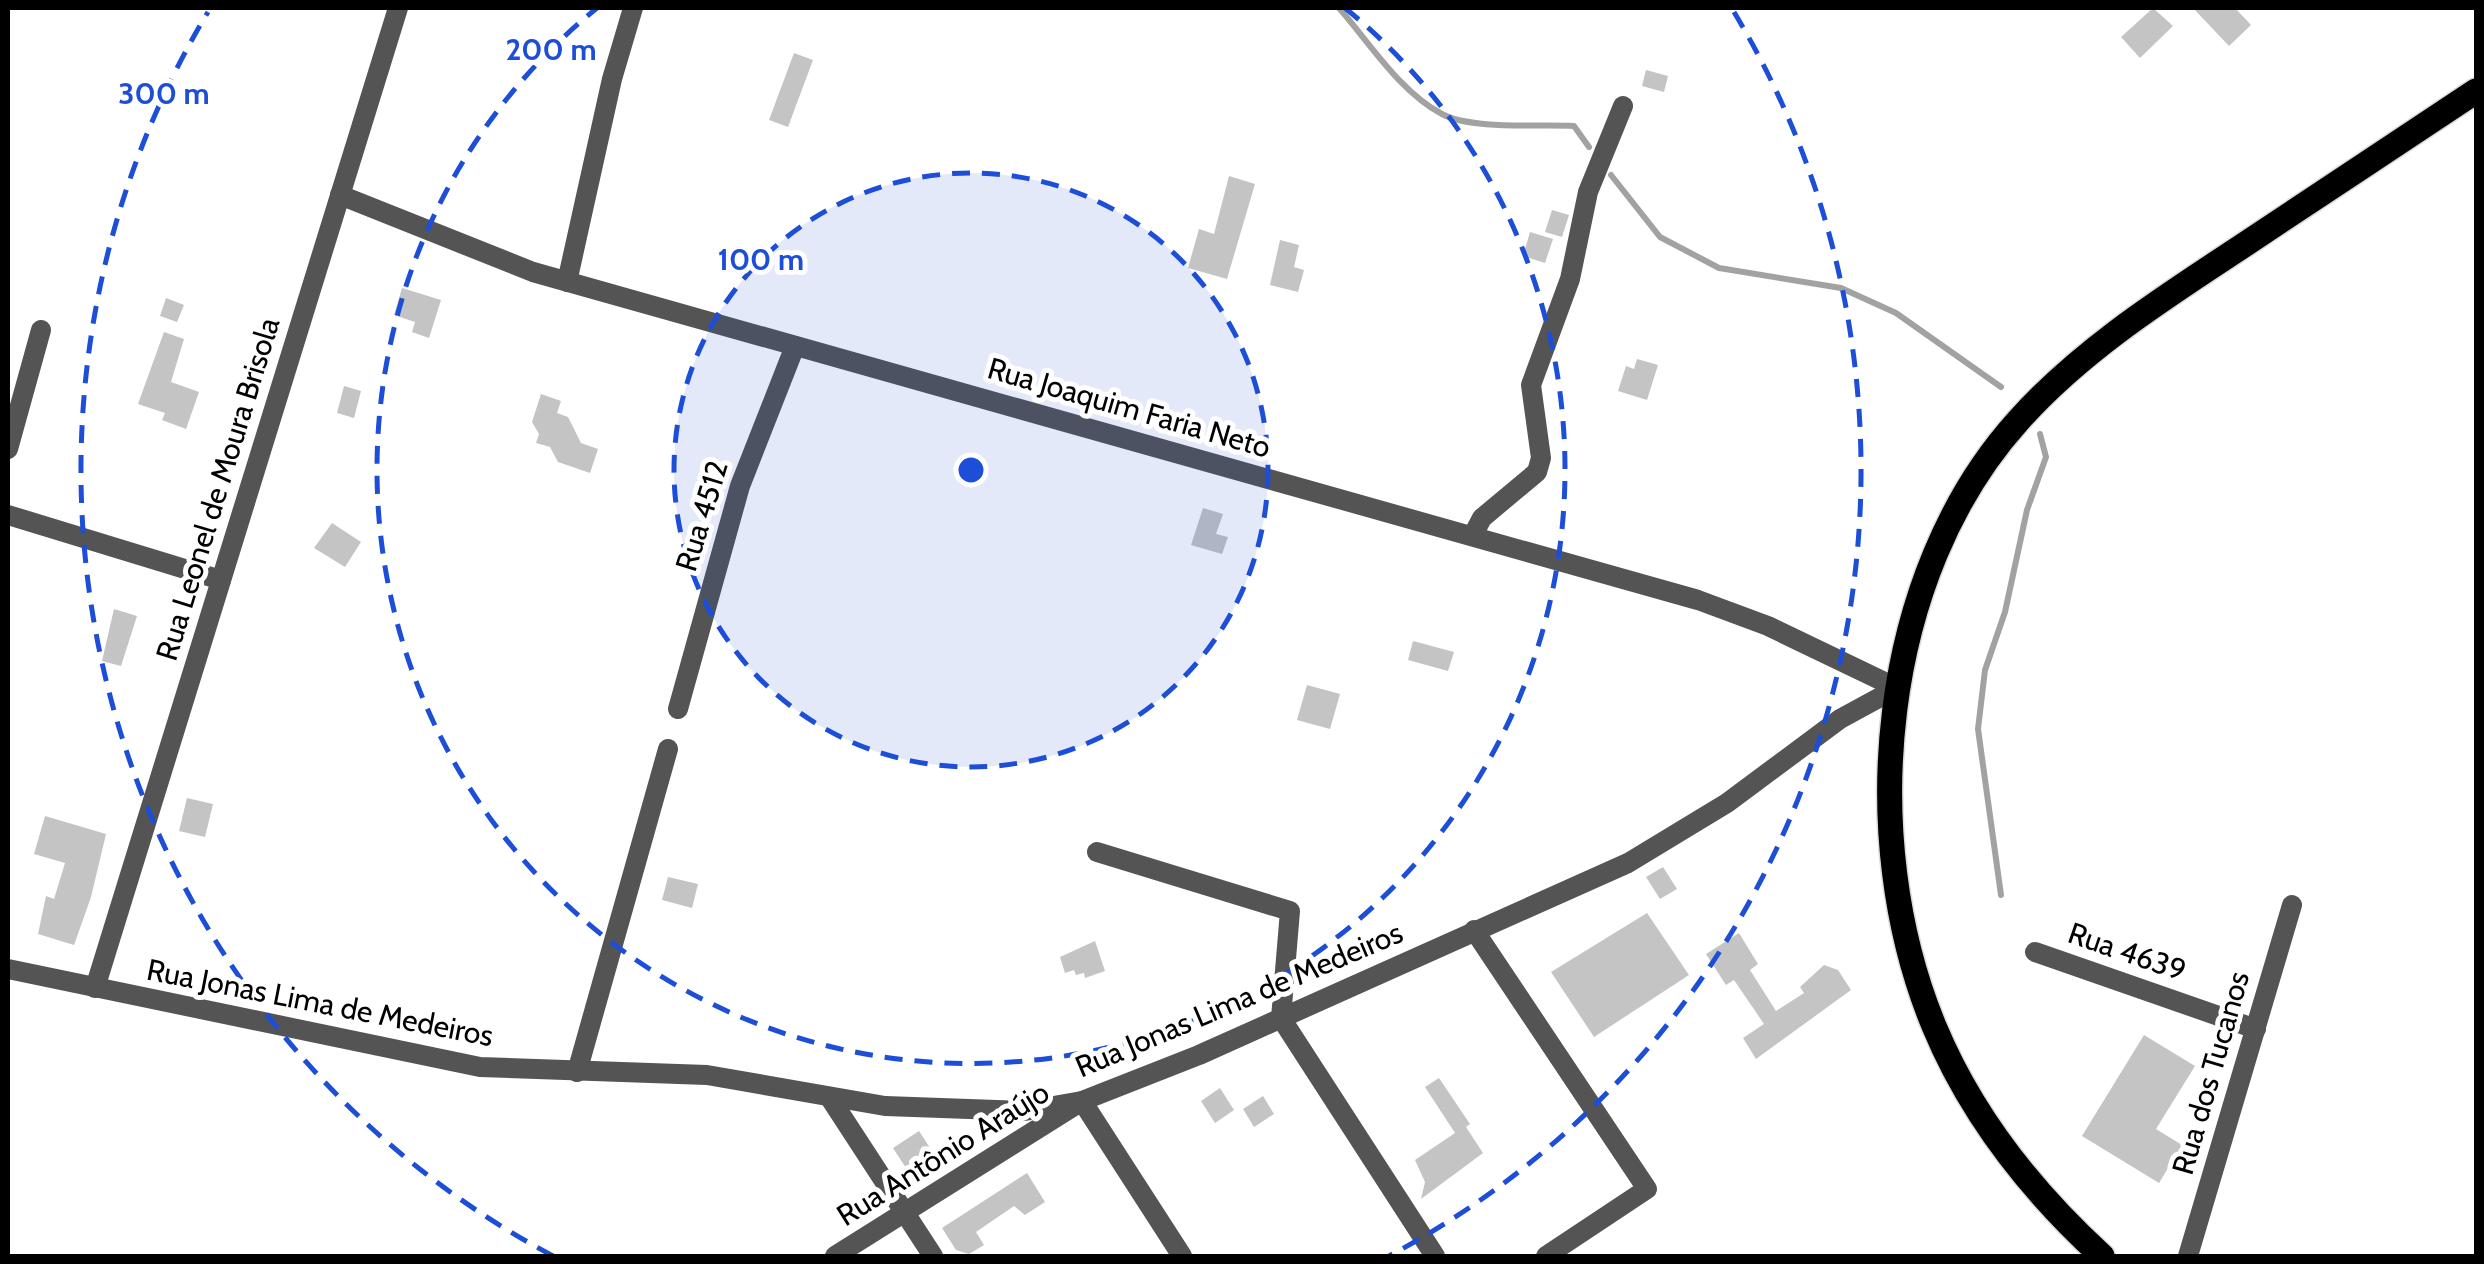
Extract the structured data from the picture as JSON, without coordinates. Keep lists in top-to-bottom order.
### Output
{
  "streets": {
    "street": [
      "Rua Joaquim Faria Neto",
      "Rua Leonel de Moura Brisola",
      "Rua 4512",
      "Rua 4639",
      "Rua Jonas Lima de Medeiros",
      "Rua dos Tucanos",
      "Rua Antônio Araújo"
    ]
  },
  "crossings": [
    ["Rua Joaquim Faria Neto", "Rua Leonel de Moura Brisola"],
    ["Rua Joaquim Faria Neto", "Rua 4512"],
    ["Rua Joaquim Faria Neto", "Rua Jonas Lima de Medeiros"],
    ["Rua Leonel de Moura Brisola", "Rua Jonas Lima de Medeiros"],
    ["Rua 4639", "Rua dos Tucanos"],
    ["Rua Jonas Lima de Medeiros", "Rua Antônio Araújo"]
  ],
  "rings": ["200 m", "300 m", "100 m"]
}
